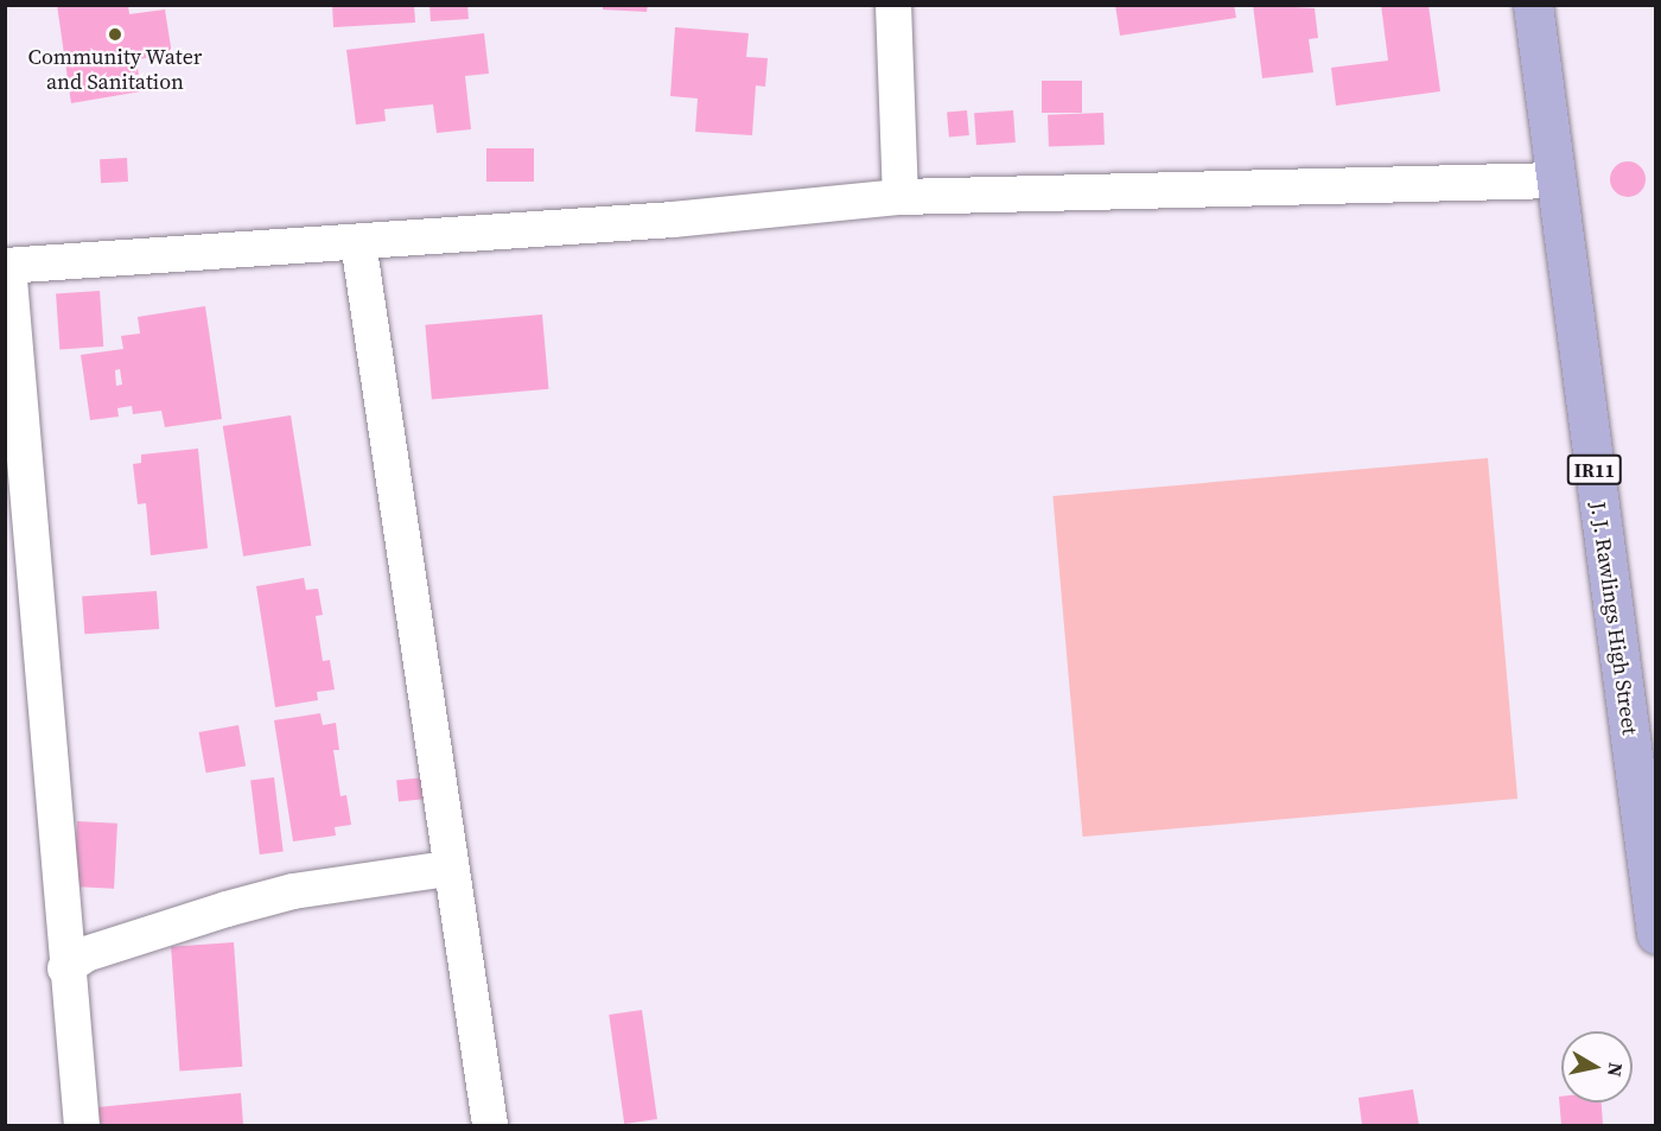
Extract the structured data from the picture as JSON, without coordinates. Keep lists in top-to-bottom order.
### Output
{
  "streets": {
    "main road": ["IR11", "J. J. Rawlings High Street"]
  },
  "places": ["Community Water and Sanitation"],
  "north": "right"
}
